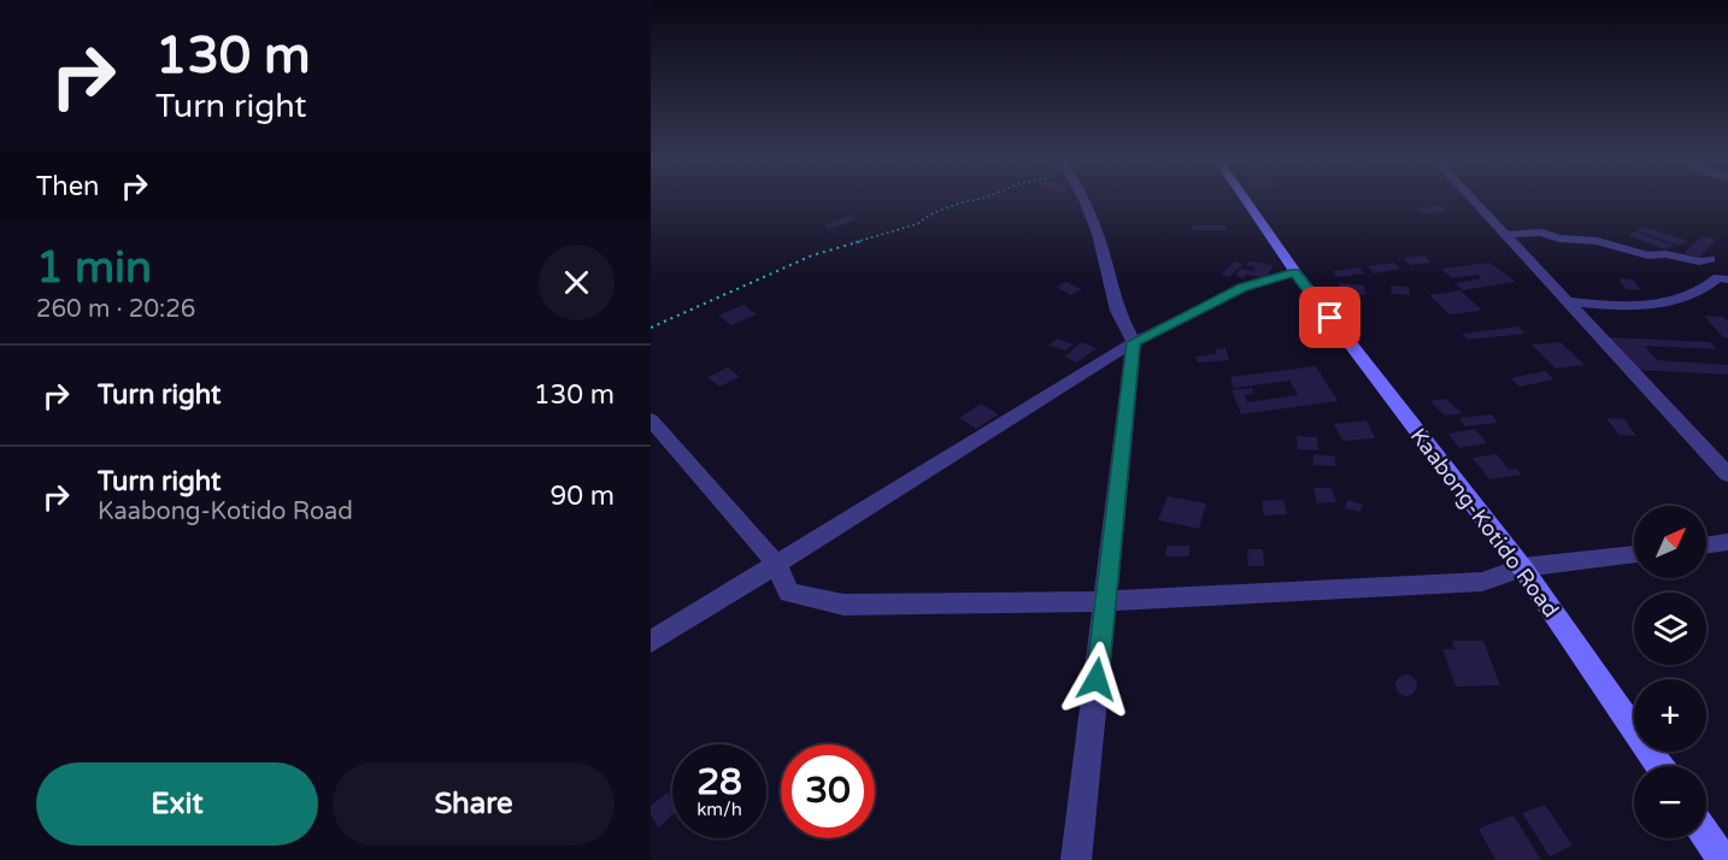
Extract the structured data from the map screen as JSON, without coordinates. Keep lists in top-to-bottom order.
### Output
{
  "streets": {
    "main road": ["Kaabong-Kotido Road"]
  },
  "north": "top right",
  "page": {
    "turn": ["130 m", "Turn right"],
    "then": "Then",
    "heading": ["1 min", "260 m · 20:26"],
    "list": [
      {
        "name": "Turn right",
        "value": "130 m"
      },
      {
        "name": "Turn right",
        "note": "Kaabong-Kotido Road",
        "value": "90 m"
      }
    ],
    "map_buttons": ["+", "−"],
    "speed": "28 km/h",
    "limit": "30",
    "buttons": ["Exit", "Share"]
  }
}
